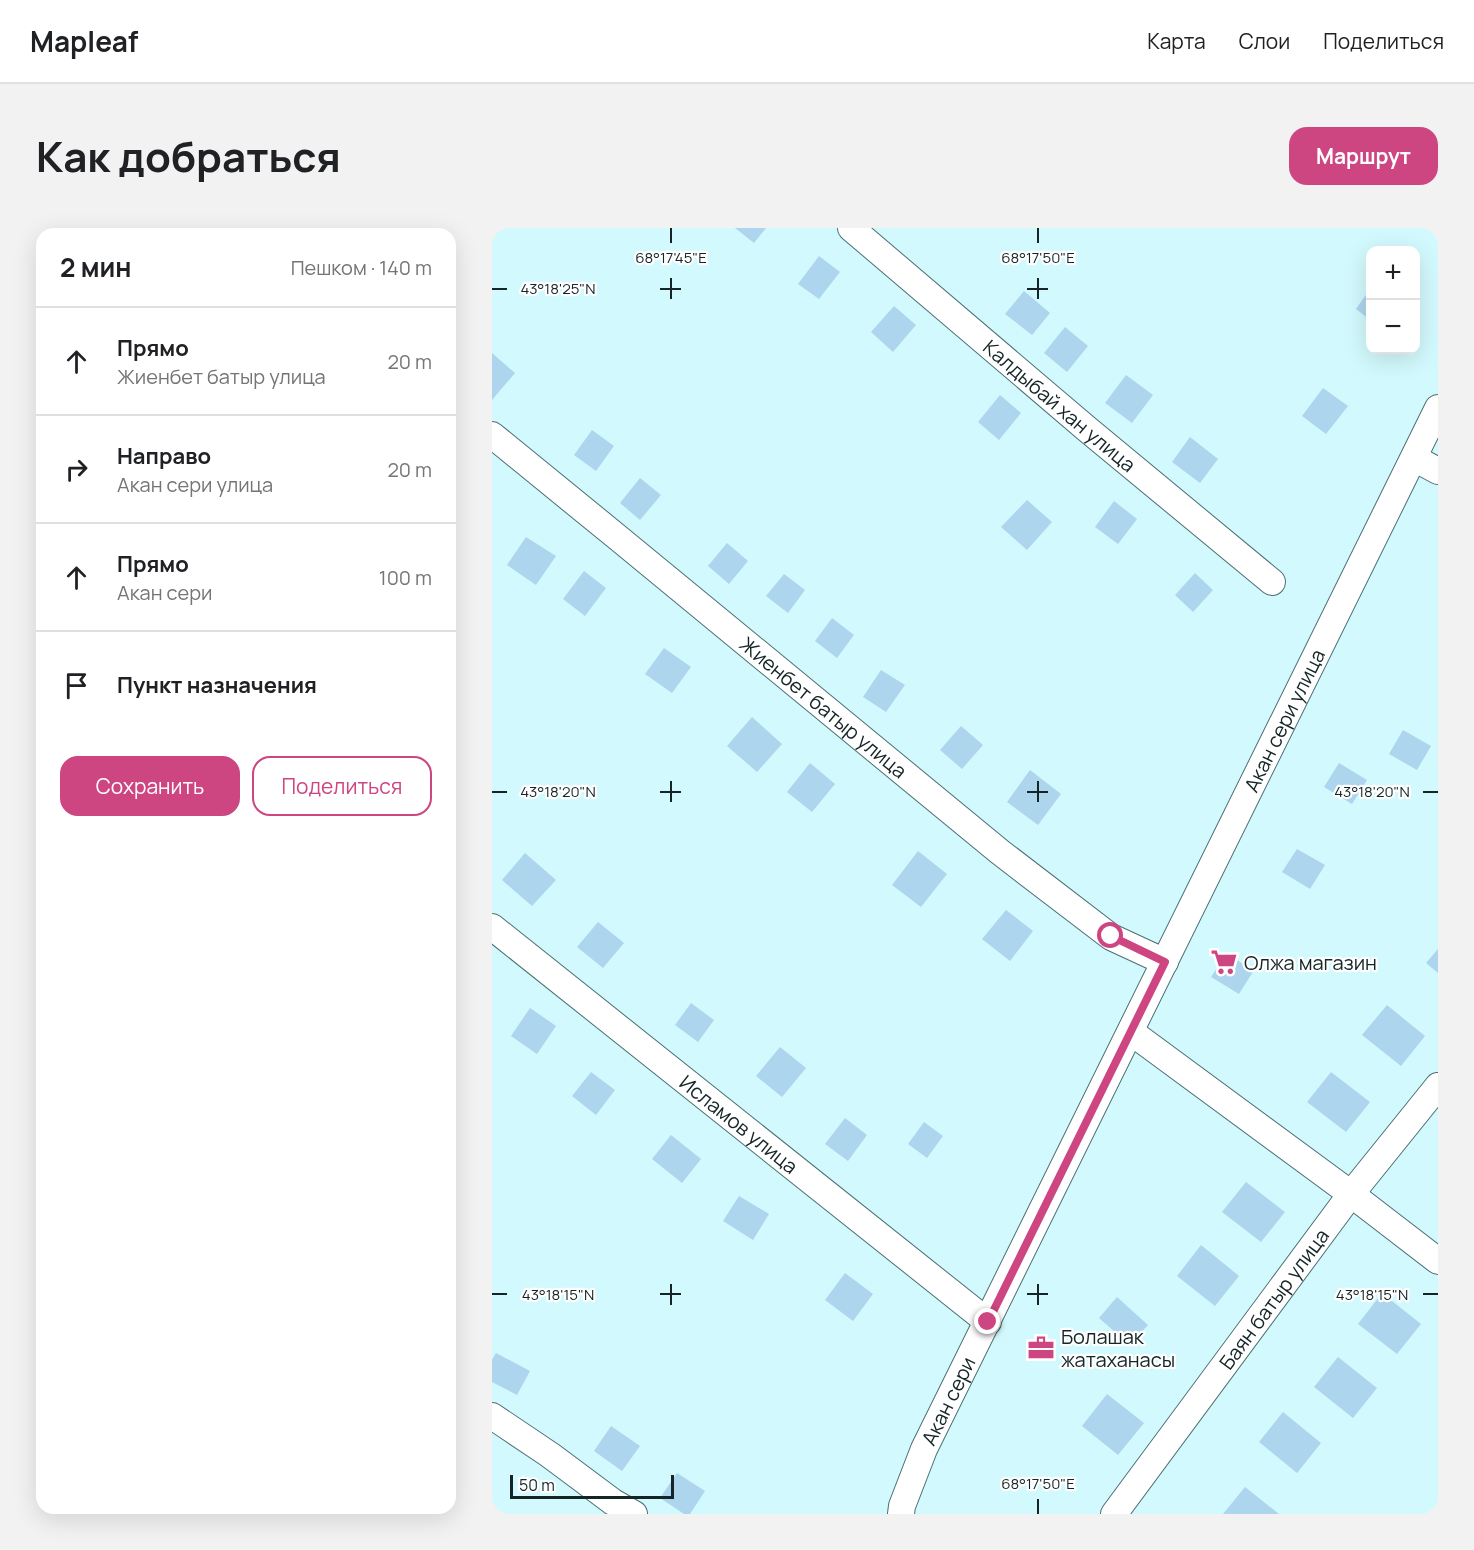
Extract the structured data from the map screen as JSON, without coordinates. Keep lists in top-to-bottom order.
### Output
{
  "streets": {
    "street": [
      "Калдыбай хан улица",
      "Жиенбет батыр улица",
      "Акан сери улица",
      "Исламов улица",
      "Баян батыр улица",
      "Акан сери"
    ]
  },
  "crossings": [
    ["Жиенбет батыр улица", "Акан сери улица"],
    ["Акан сери улица", "Акан сери"],
    ["Исламов улица", "Акан сери"]
  ],
  "places": {
    "supermarket": ["Олжа магазин"],
    "office": ["Болашак жатаханасы"]
  },
  "scale_bar": "50 m",
  "page": {
    "header": "Mapleaf",
    "nav": ["Карта", "Слои", "Поделиться"],
    "title": "Как добраться",
    "buttons": [
      "Маршрут",
      ["Сохранить", "Поделиться"]
    ],
    "heading": ["2 мин", "Пешком · 140 m"],
    "map_buttons": ["+", "−"],
    "list": [
      ["Прямо", "Жиенбет батыр улица", "20 m"],
      ["Направо", "Акан сери улица", "20 m"],
      ["Прямо", "Акан сери", "100 m"],
      "Пункт назначения"
    ],
    "scale": "50 m"
  },
  "coordinates": [
    "68°17'45\"E",
    "68°17'50\"E",
    "43°18'25\"N",
    "43°18'20\"N",
    "43°18'15\"N"
  ]
}
